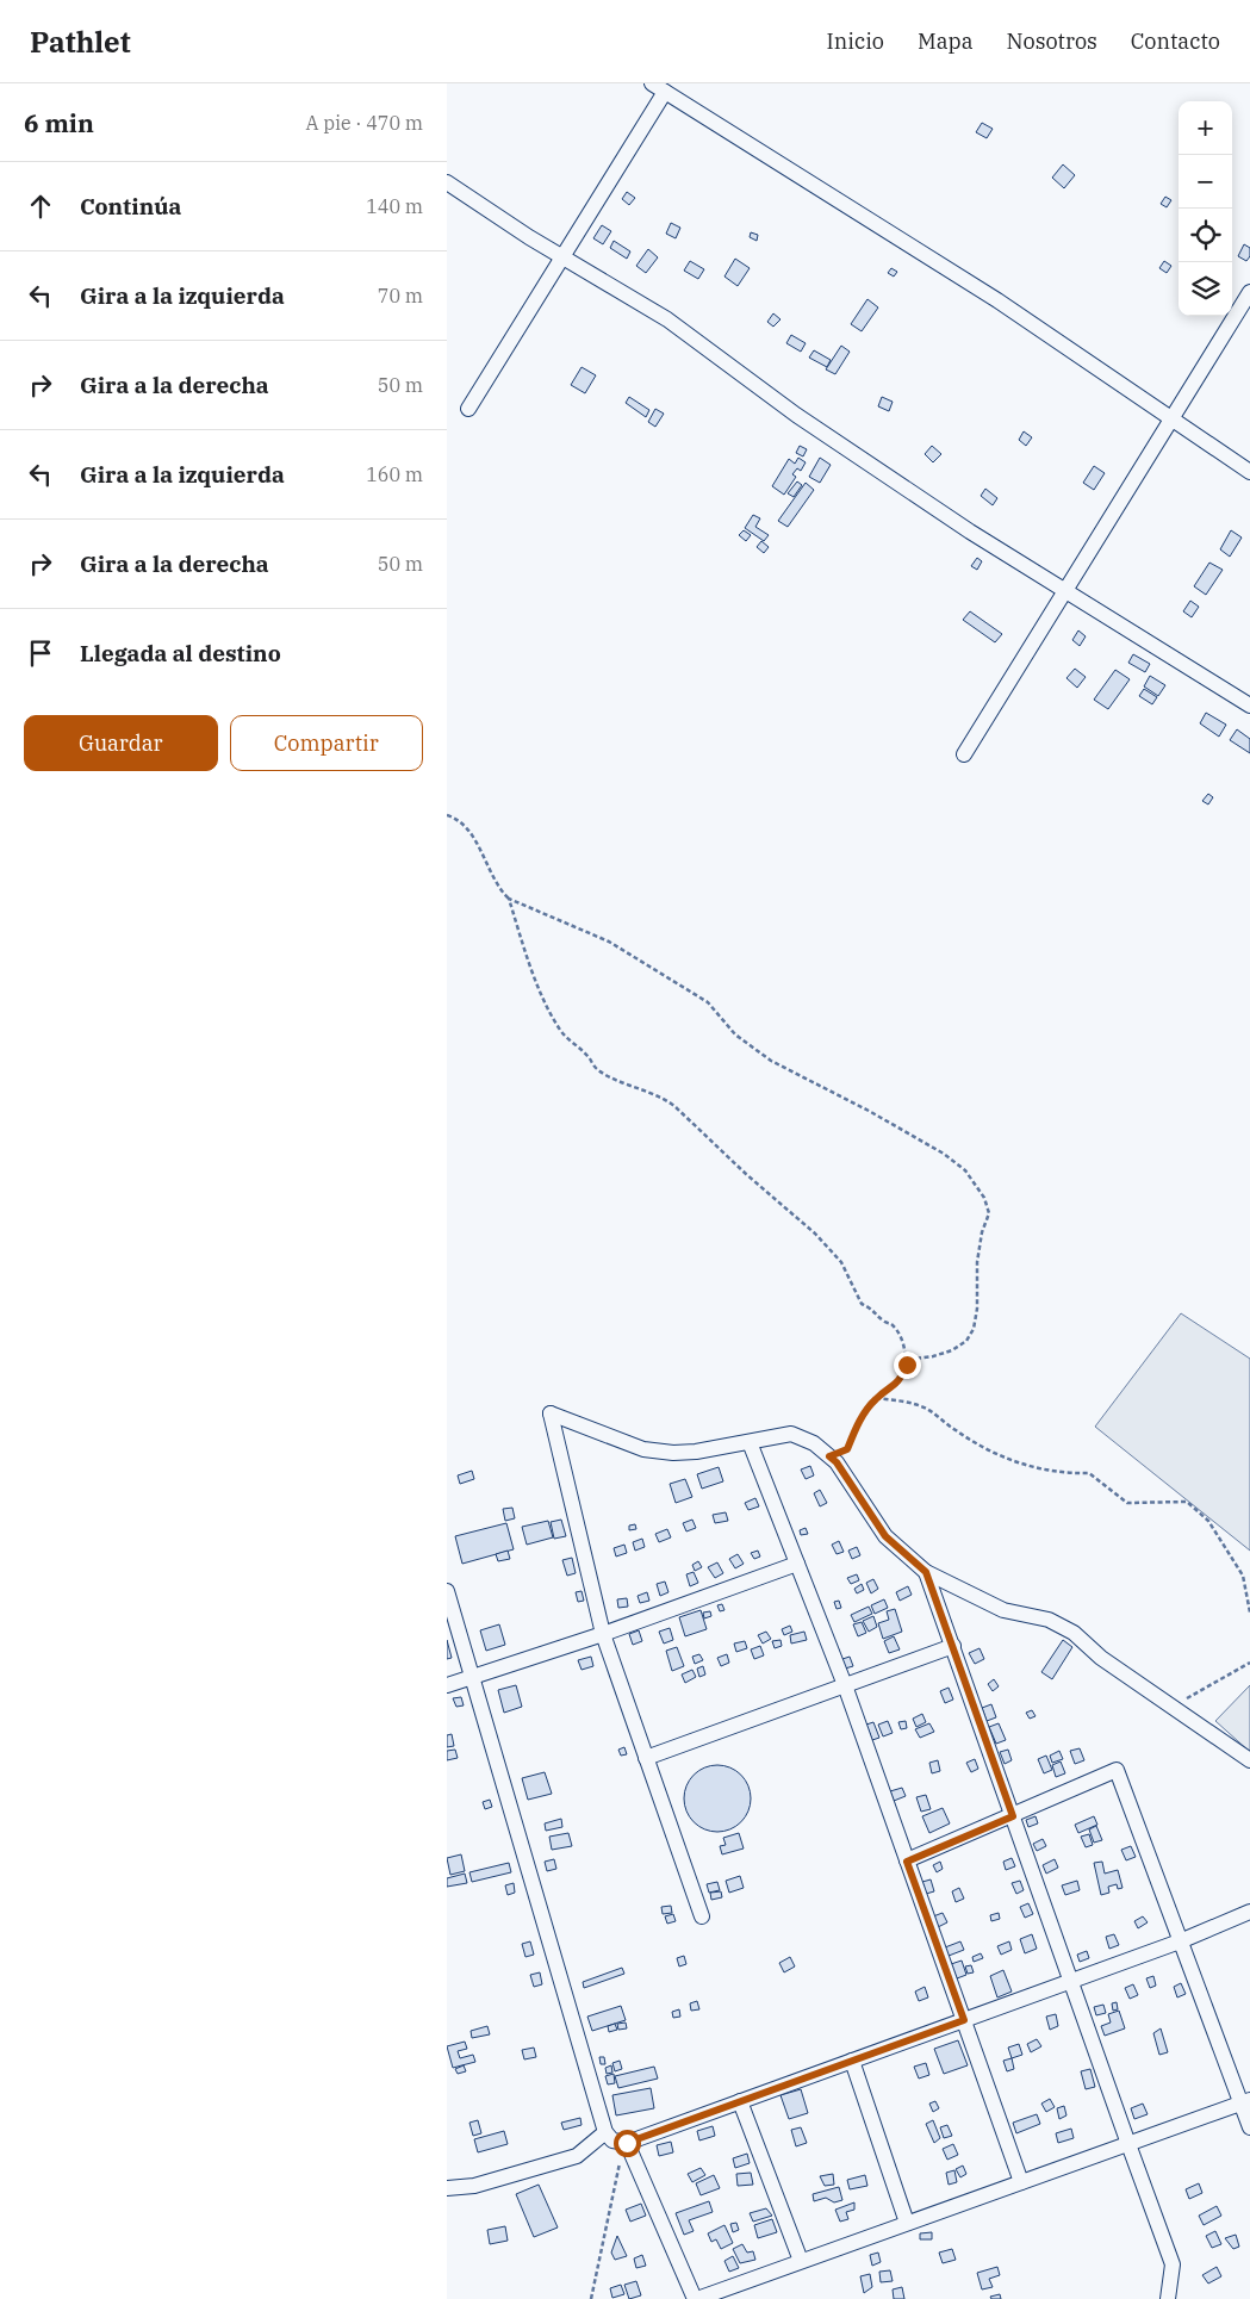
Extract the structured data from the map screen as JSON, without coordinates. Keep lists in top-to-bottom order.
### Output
{
  "page": {
    "header": "Pathlet",
    "nav": [
      "Inicio",
      "Mapa",
      "Nosotros",
      "Contacto"
    ],
    "heading": ["6 min", "A pie · 470 m"],
    "map_buttons": ["+", "−"],
    "list": [
      ["Continúa", "140 m"],
      ["Gira a la izquierda", "70 m"],
      ["Gira a la derecha", "50 m"],
      ["Gira a la izquierda", "160 m"],
      ["Gira a la derecha", "50 m"],
      "Llegada al destino"
    ],
    "buttons": ["Guardar", "Compartir"]
  }
}
